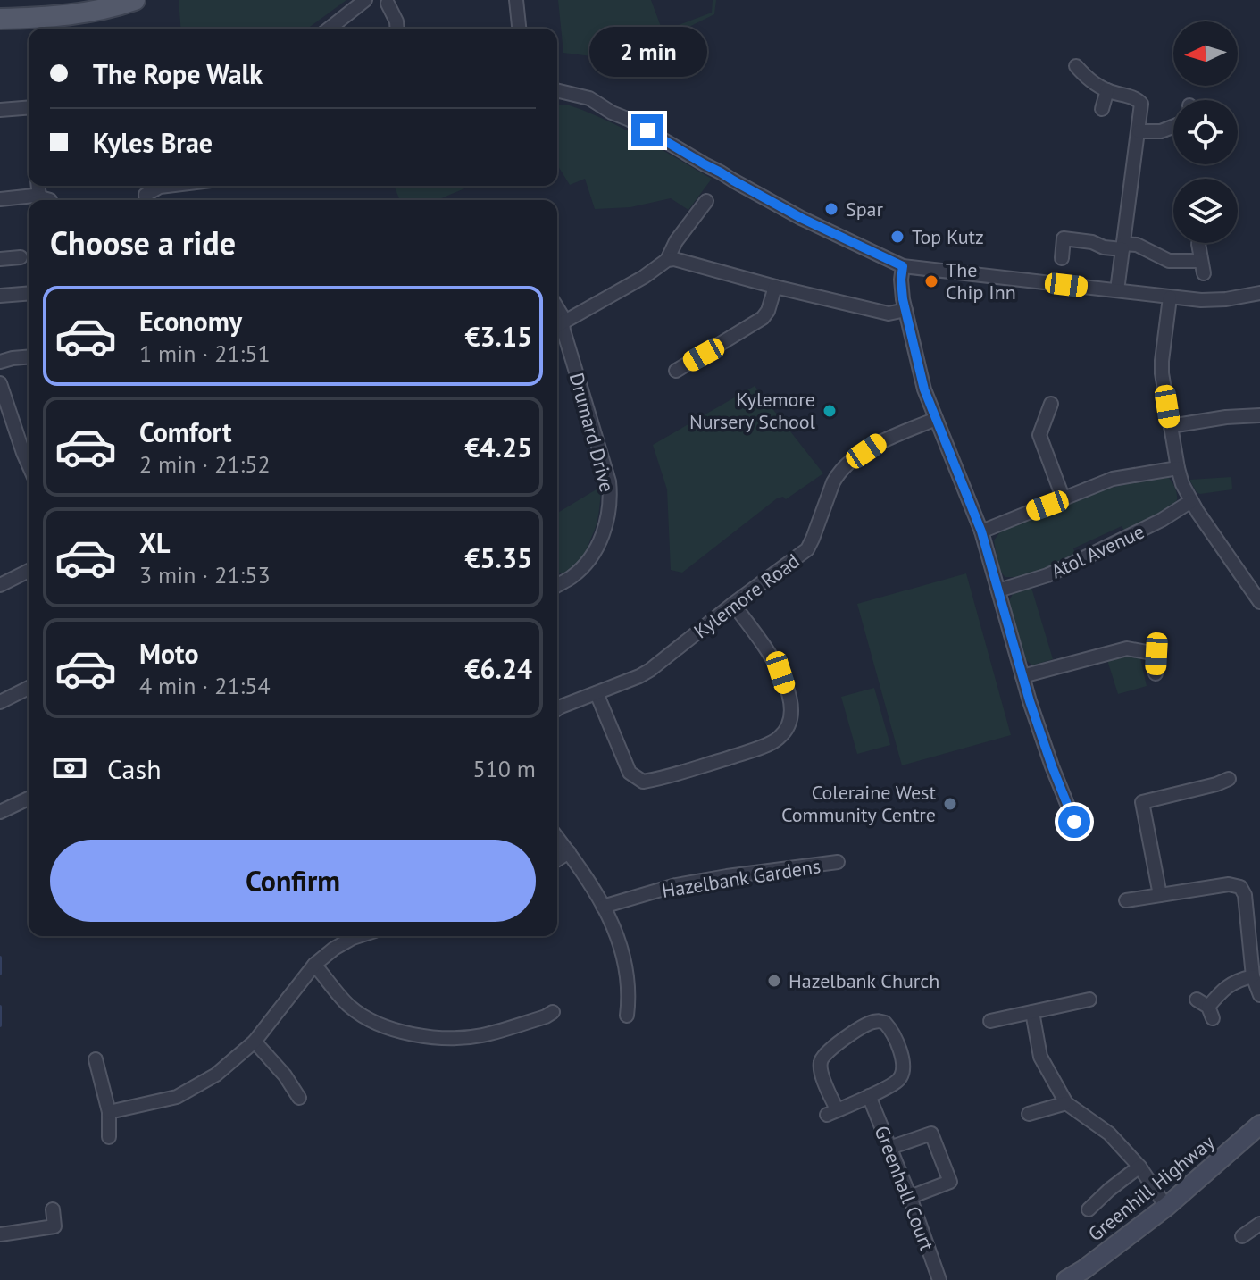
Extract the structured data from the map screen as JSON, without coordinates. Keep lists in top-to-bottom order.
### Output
{
  "streets": {
    "main road": ["Greenhill Highway"],
    "street": [
      "Drumard Drive",
      "Atol Avenue",
      "Kylemore Road",
      "Hazelbank Gardens",
      "Greenhall Court"
    ]
  },
  "places": [
    "Spar",
    "Top Kutz",
    "The Chip Inn",
    "Kylemore Nursery School",
    "Coleraine West Community Centre",
    "Hazelbank Church"
  ],
  "north": "left",
  "page": {
    "bubble": "2 min",
    "banner": ["The Rope Walk", "Kyles Brae"],
    "heading": "Choose a ride",
    "list": [
      {
        "name": "Economy",
        "note": "1 min · 21:51",
        "value": "€3.15"
      },
      {
        "name": "Comfort",
        "note": "2 min · 21:52",
        "value": "€4.25"
      },
      {
        "name": "XL",
        "note": "3 min · 21:53",
        "value": "€5.35"
      },
      {
        "name": "Moto",
        "note": "4 min · 21:54",
        "value": "€6.24"
      }
    ],
    "pay": ["Cash", "510 m"],
    "buttons": "Confirm"
  }
}
